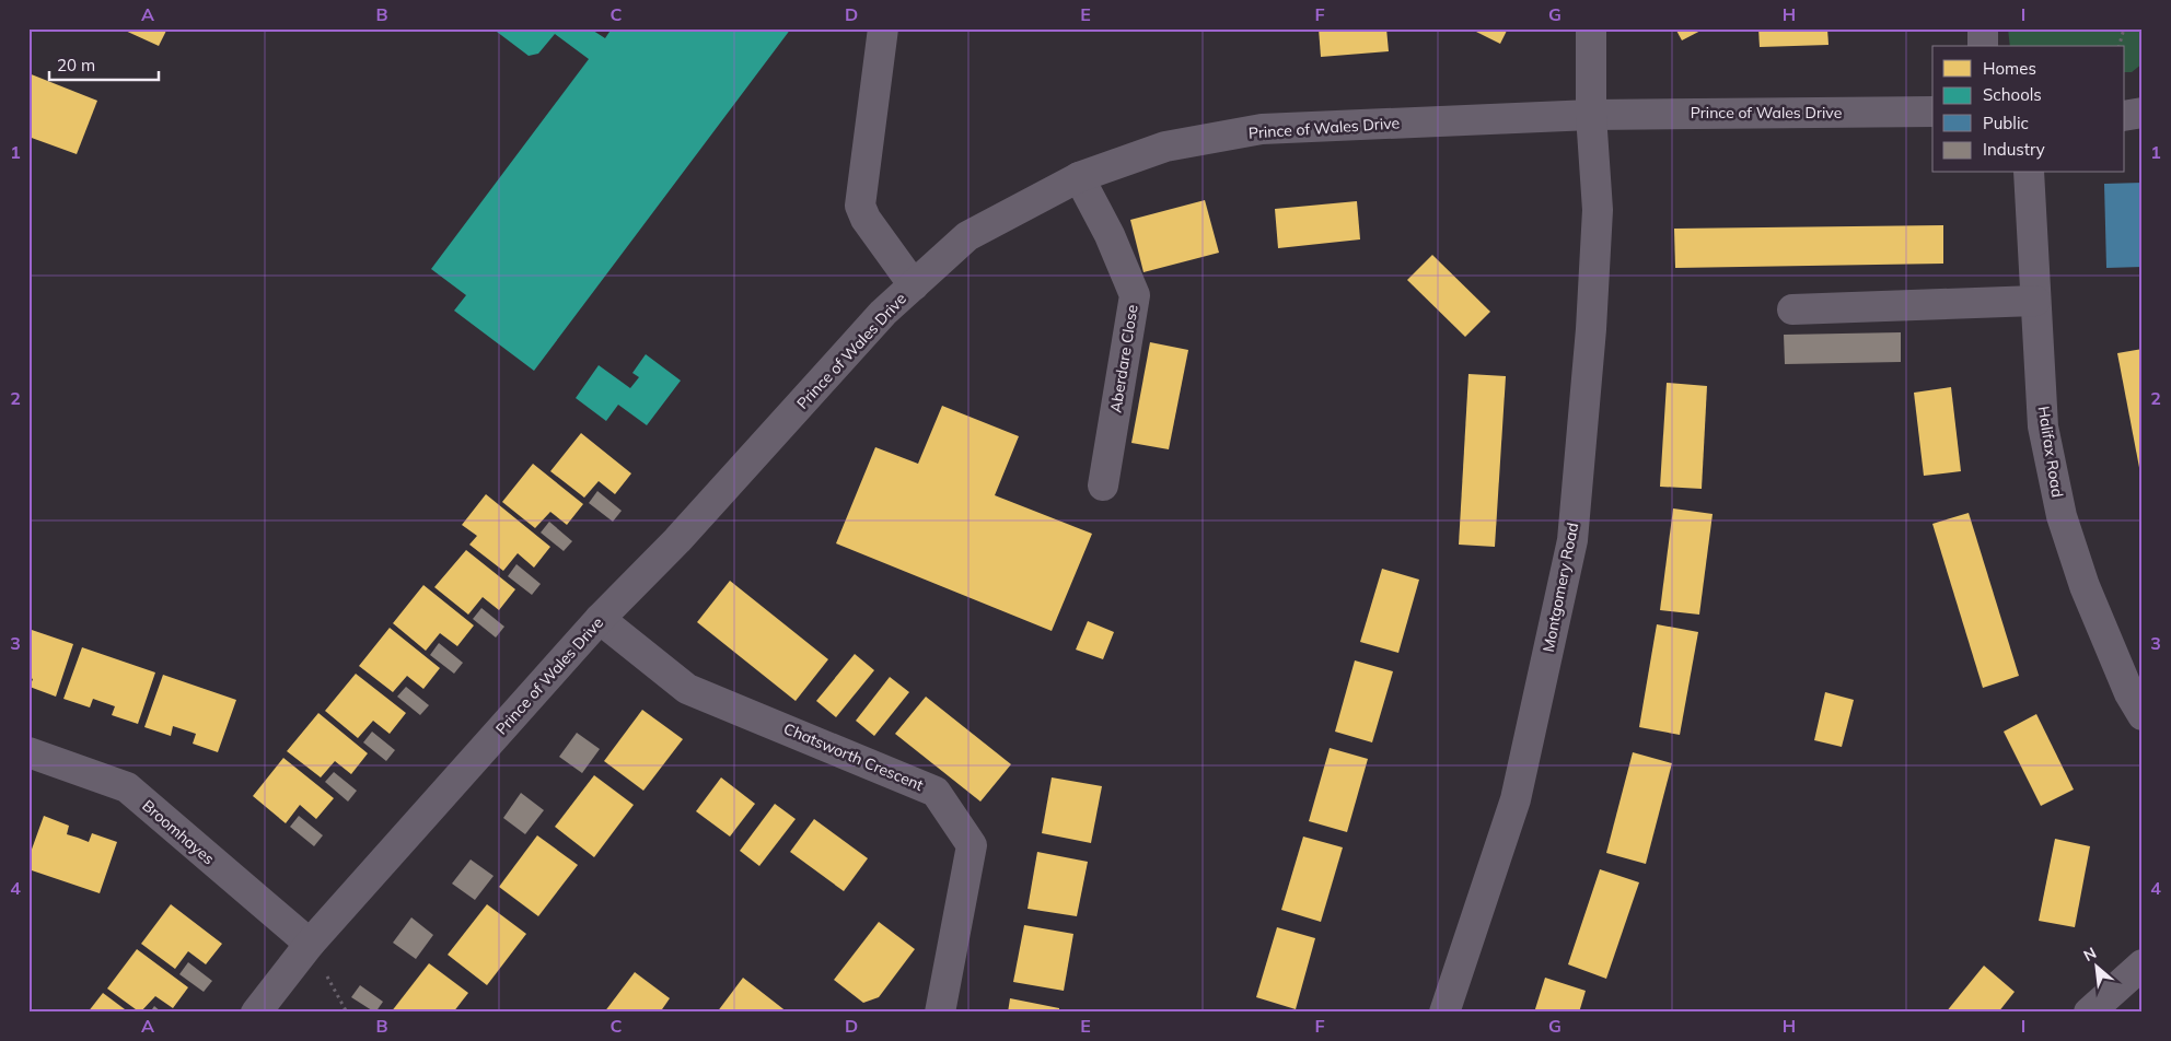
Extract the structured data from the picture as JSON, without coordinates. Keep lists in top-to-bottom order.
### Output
{
  "streets": {
    "street": [
      "Prince of Wales Drive",
      "Aberdare Close",
      "Halifax Road",
      "Montgomery Road",
      "Chatsworth Crescent",
      "Broomhayes"
    ]
  },
  "crossings": [
    ["Prince of Wales Drive", "Aberdare Close"],
    ["Prince of Wales Drive", "Montgomery Road"],
    ["Prince of Wales Drive", "Chatsworth Crescent"],
    ["Prince of Wales Drive", "Broomhayes"]
  ],
  "legend": [
    "Homes",
    "Schools",
    "Public",
    "Industry"
  ],
  "scale_bar": "20 m",
  "north": "top left",
  "grid": {
    "columns": [
      "A",
      "B",
      "C",
      "D",
      "E",
      "F",
      "G",
      "H",
      "I"
    ],
    "rows": [
      "1",
      "2",
      "3",
      "4"
    ]
  }
}
